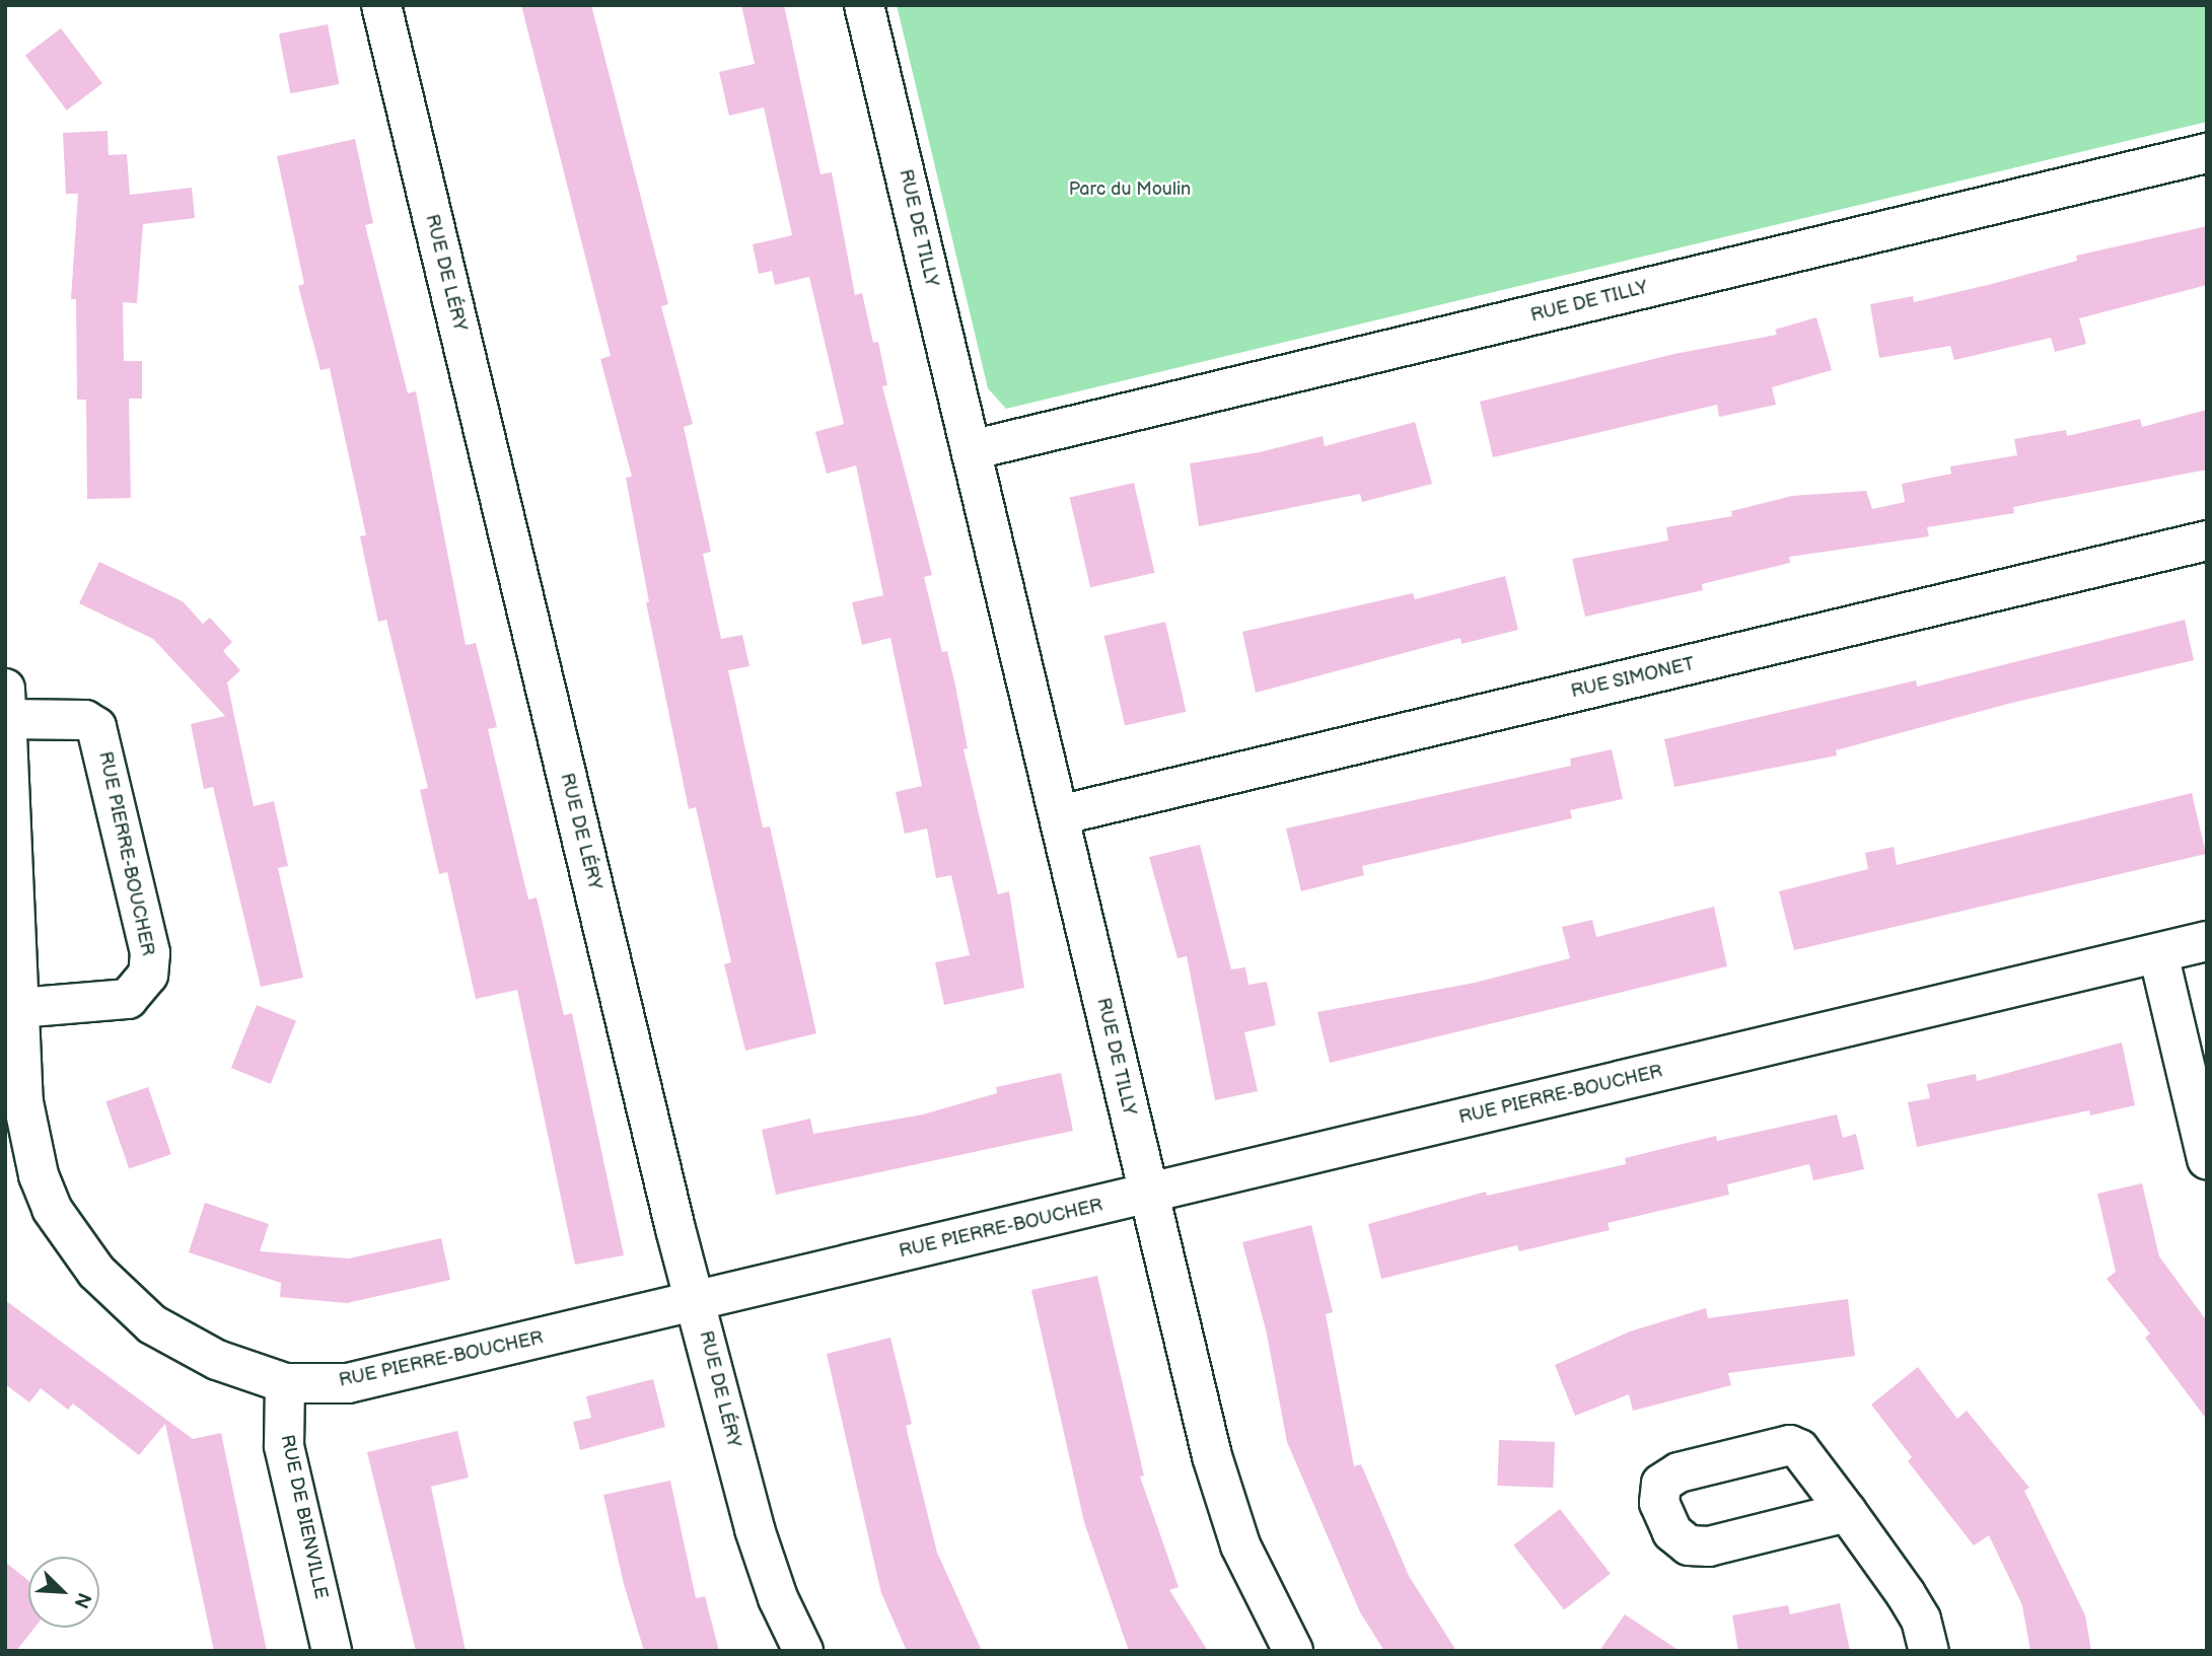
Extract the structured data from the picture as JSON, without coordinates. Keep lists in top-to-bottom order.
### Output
{
  "streets": {
    "street": [
      "RUE DE TILLY",
      "RUE DE LÉRY",
      "RUE SIMONET",
      "RUE PIERRE-BOUCHER",
      "RUE DE BIENVILLE"
    ]
  },
  "crossings": [
    ["RUE DE TILLY", "RUE SIMONET"],
    ["RUE DE TILLY", "RUE PIERRE-BOUCHER"],
    ["RUE DE LÉRY", "RUE PIERRE-BOUCHER"],
    ["RUE PIERRE-BOUCHER", "RUE DE BIENVILLE"]
  ],
  "parks": ["Parc du Moulin"],
  "north": "bottom right"
}
